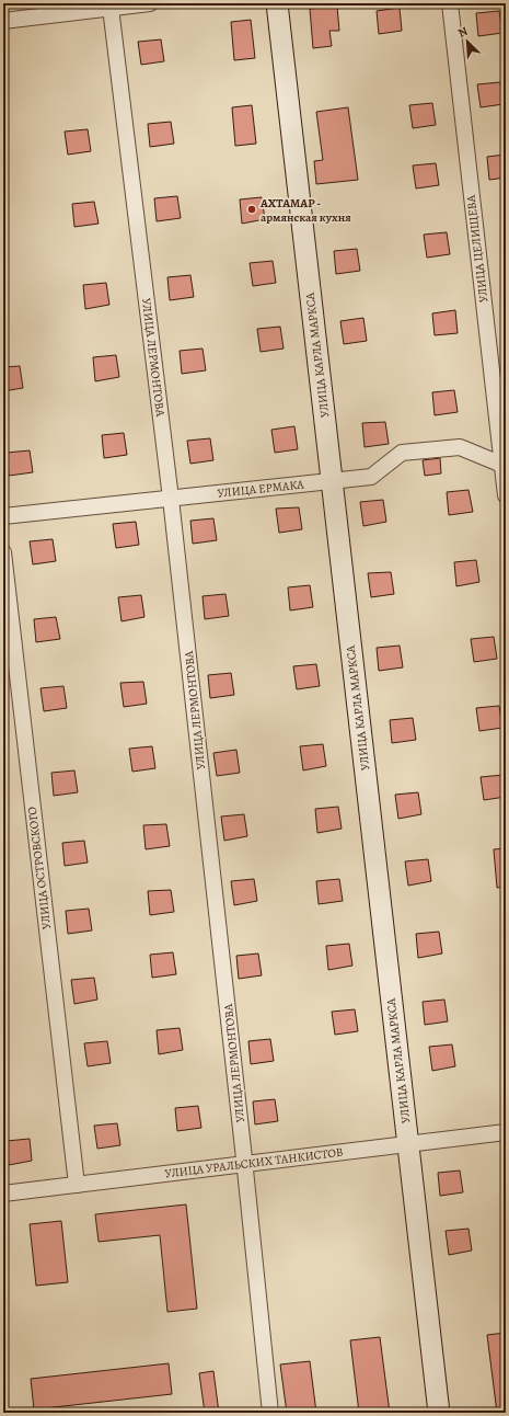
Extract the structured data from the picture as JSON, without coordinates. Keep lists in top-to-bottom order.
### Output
{
  "streets": {
    "main road": ["УЛИЦА КАРЛА МАРКСА"],
    "street": [
      "УЛИЦА ЦЕЛИЩЕВА",
      "УЛИЦА ЛЕРМОНТОВА",
      "УЛИЦА ЕРМАКА",
      "УЛИЦА ОСТРОВСКОГО",
      "УЛИЦА УРАЛЬСКИХ ТАНКИСТОВ"
    ]
  },
  "crossings": [
    ["УЛИЦА ЦЕЛИЩЕВА", "УЛИЦА ЕРМАКА"],
    ["УЛИЦА КАРЛА МАРКСА", "УЛИЦА ЕРМАКА"],
    ["УЛИЦА КАРЛА МАРКСА", "УЛИЦА УРАЛЬСКИХ ТАНКИСТОВ"],
    ["УЛИЦА ЛЕРМОНТОВА", "УЛИЦА ЕРМАКА"],
    ["УЛИЦА ЛЕРМОНТОВА", "УЛИЦА УРАЛЬСКИХ ТАНКИСТОВ"],
    ["УЛИЦА ОСТРОВСКОГО", "УЛИЦА УРАЛЬСКИХ ТАНКИСТОВ"]
  ],
  "places": ["АХТАМАР - армянская кухня"],
  "north": "top left"
}
